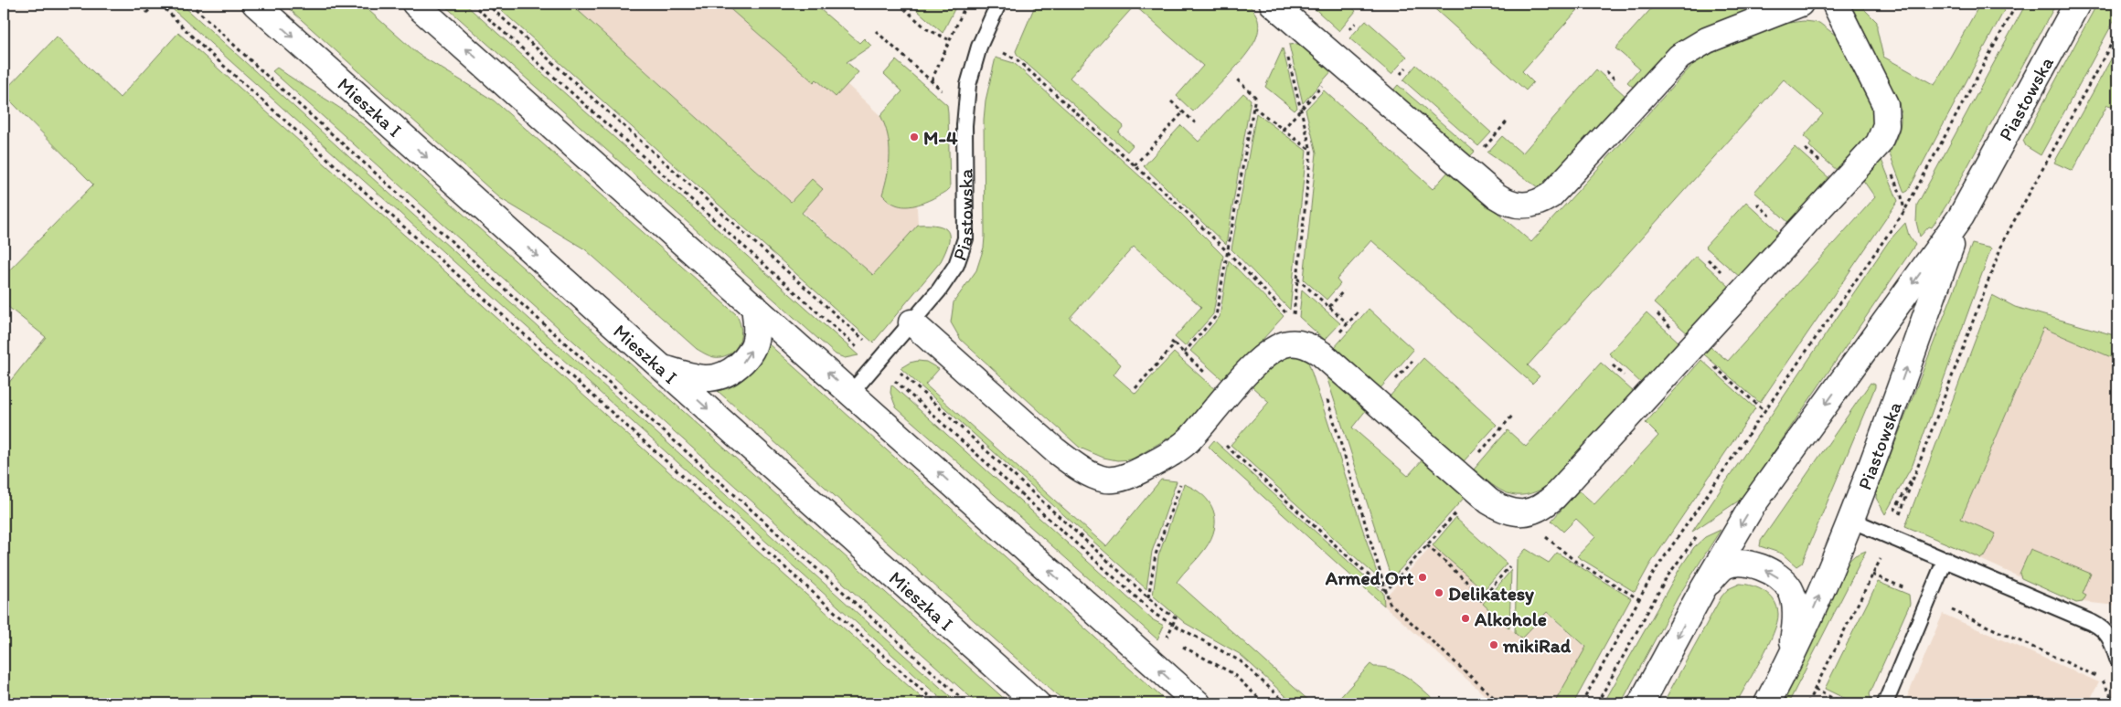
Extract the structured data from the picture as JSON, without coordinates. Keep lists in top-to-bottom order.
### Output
{
  "streets": {
    "street": ["Piastowska", "Mieszka I"]
  },
  "places": [
    "M-4",
    "Armed Ort",
    "Delikatesy",
    "Alkohole",
    "mikiRad"
  ]
}
